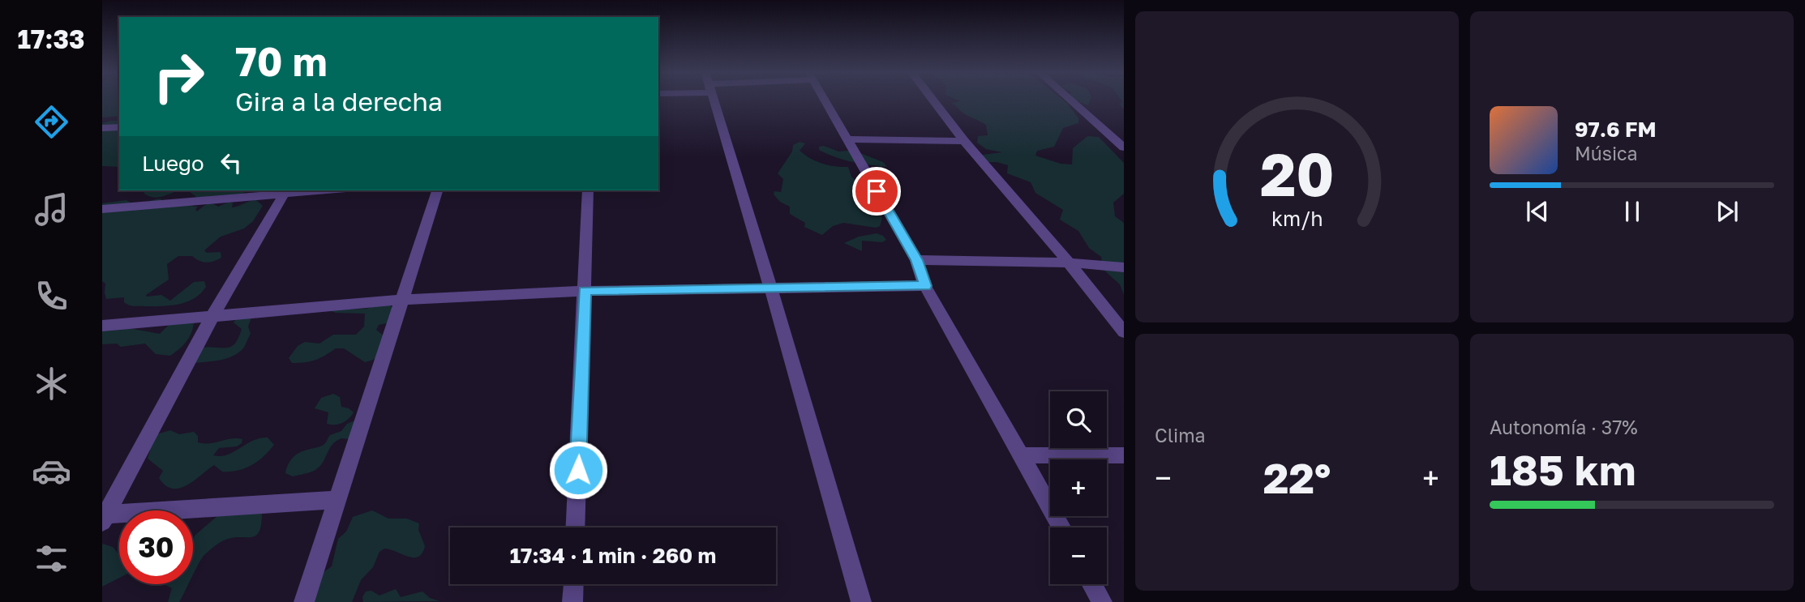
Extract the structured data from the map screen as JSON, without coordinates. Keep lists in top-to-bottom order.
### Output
{
  "page": {
    "tabs": "17:33",
    "turn": ["70 m", "Gira a la derecha"],
    "song": ["97.6 FM", "Música"],
    "then": "Luego",
    "tile": [
      "Clima",
      ["Autonomía · 37%", "185 km"]
    ],
    "map_buttons": ["+", "−"],
    "heat": ["−", "22°", "+"],
    "limit": "30",
    "trip": "17:34 · 1 min · 260 m",
    "gauge": ["20", "km/h"]
  }
}
